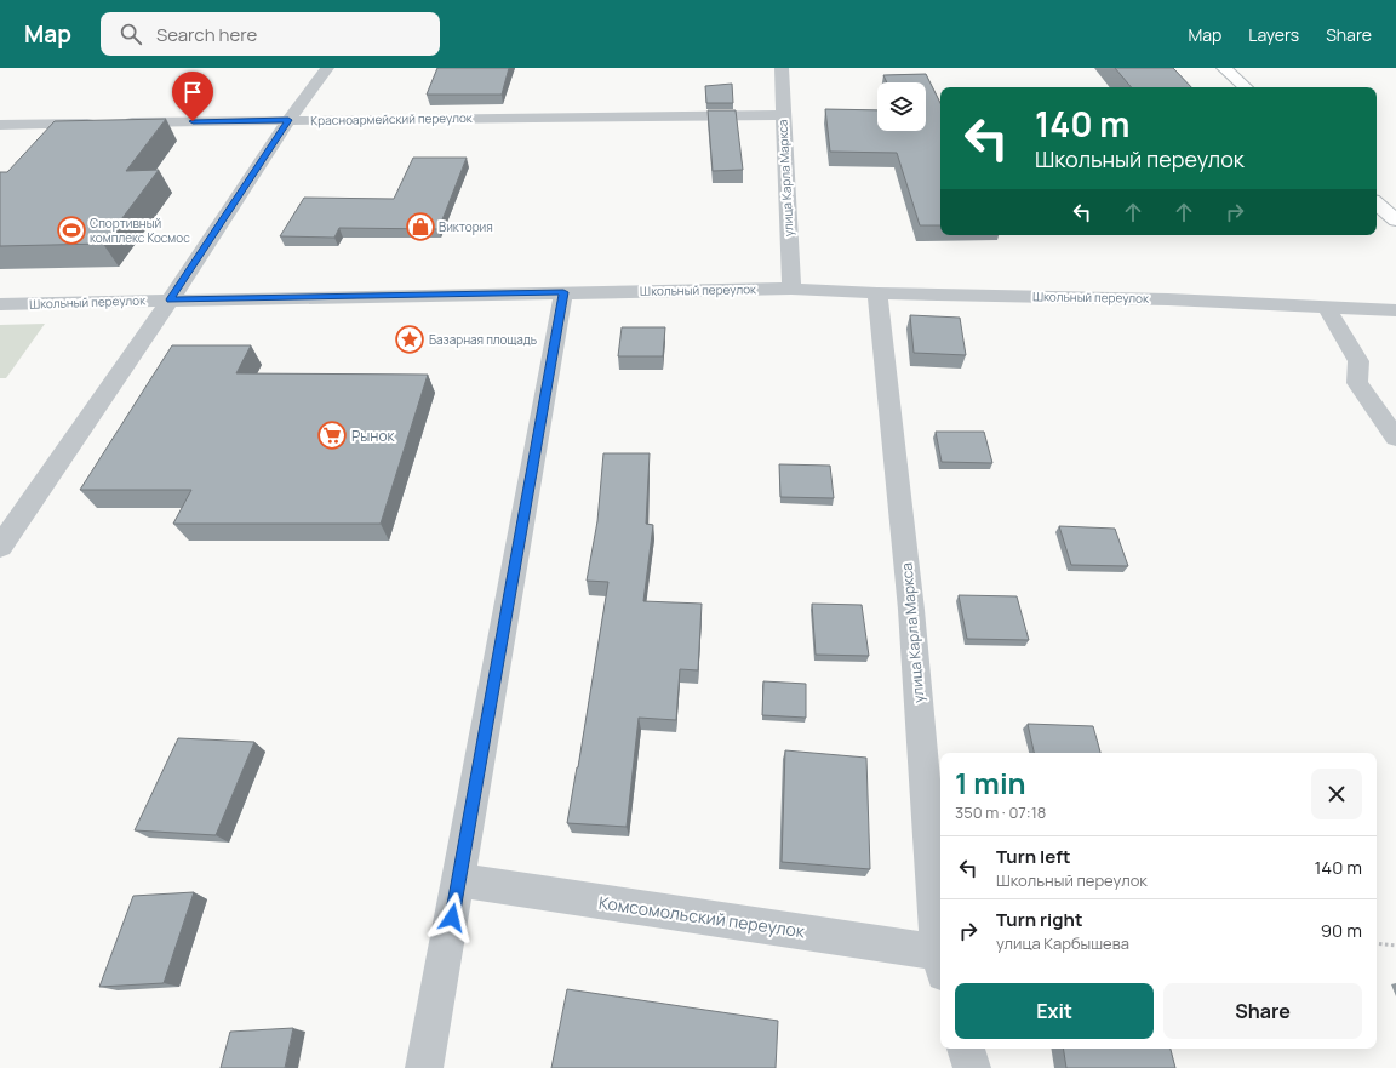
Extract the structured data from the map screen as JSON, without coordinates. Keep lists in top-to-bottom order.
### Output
{
  "streets": {
    "street": [
      "Красноармейский переулок",
      "улица Карла Маркса",
      "Школьный переулок",
      "Комсомольский переулок"
    ]
  },
  "crossings": [
    ["Красноармейский переулок", "улица Карла Маркса"],
    ["улица Карла Маркса", "Школьный переулок"]
  ],
  "places": {
    "shop": ["Виктория"],
    "sports": ["Спортивный комплекс Космос"],
    "place": ["Базарная площадь"],
    "supermarket": ["Рынок"]
  },
  "page": {
    "header": "Map",
    "search": "Search here",
    "nav": ["Map", "Layers", "Share"],
    "turn": ["140 m", "Школьный переулок"],
    "heading": ["1 min", "350 m · 07:18"],
    "list": [
      {
        "name": "Turn left",
        "note": "Школьный переулок",
        "value": "140 m"
      },
      {
        "name": "Turn right",
        "note": "улица Карбышева",
        "value": "90 m"
      }
    ],
    "buttons": ["Exit", "Share"]
  }
}
